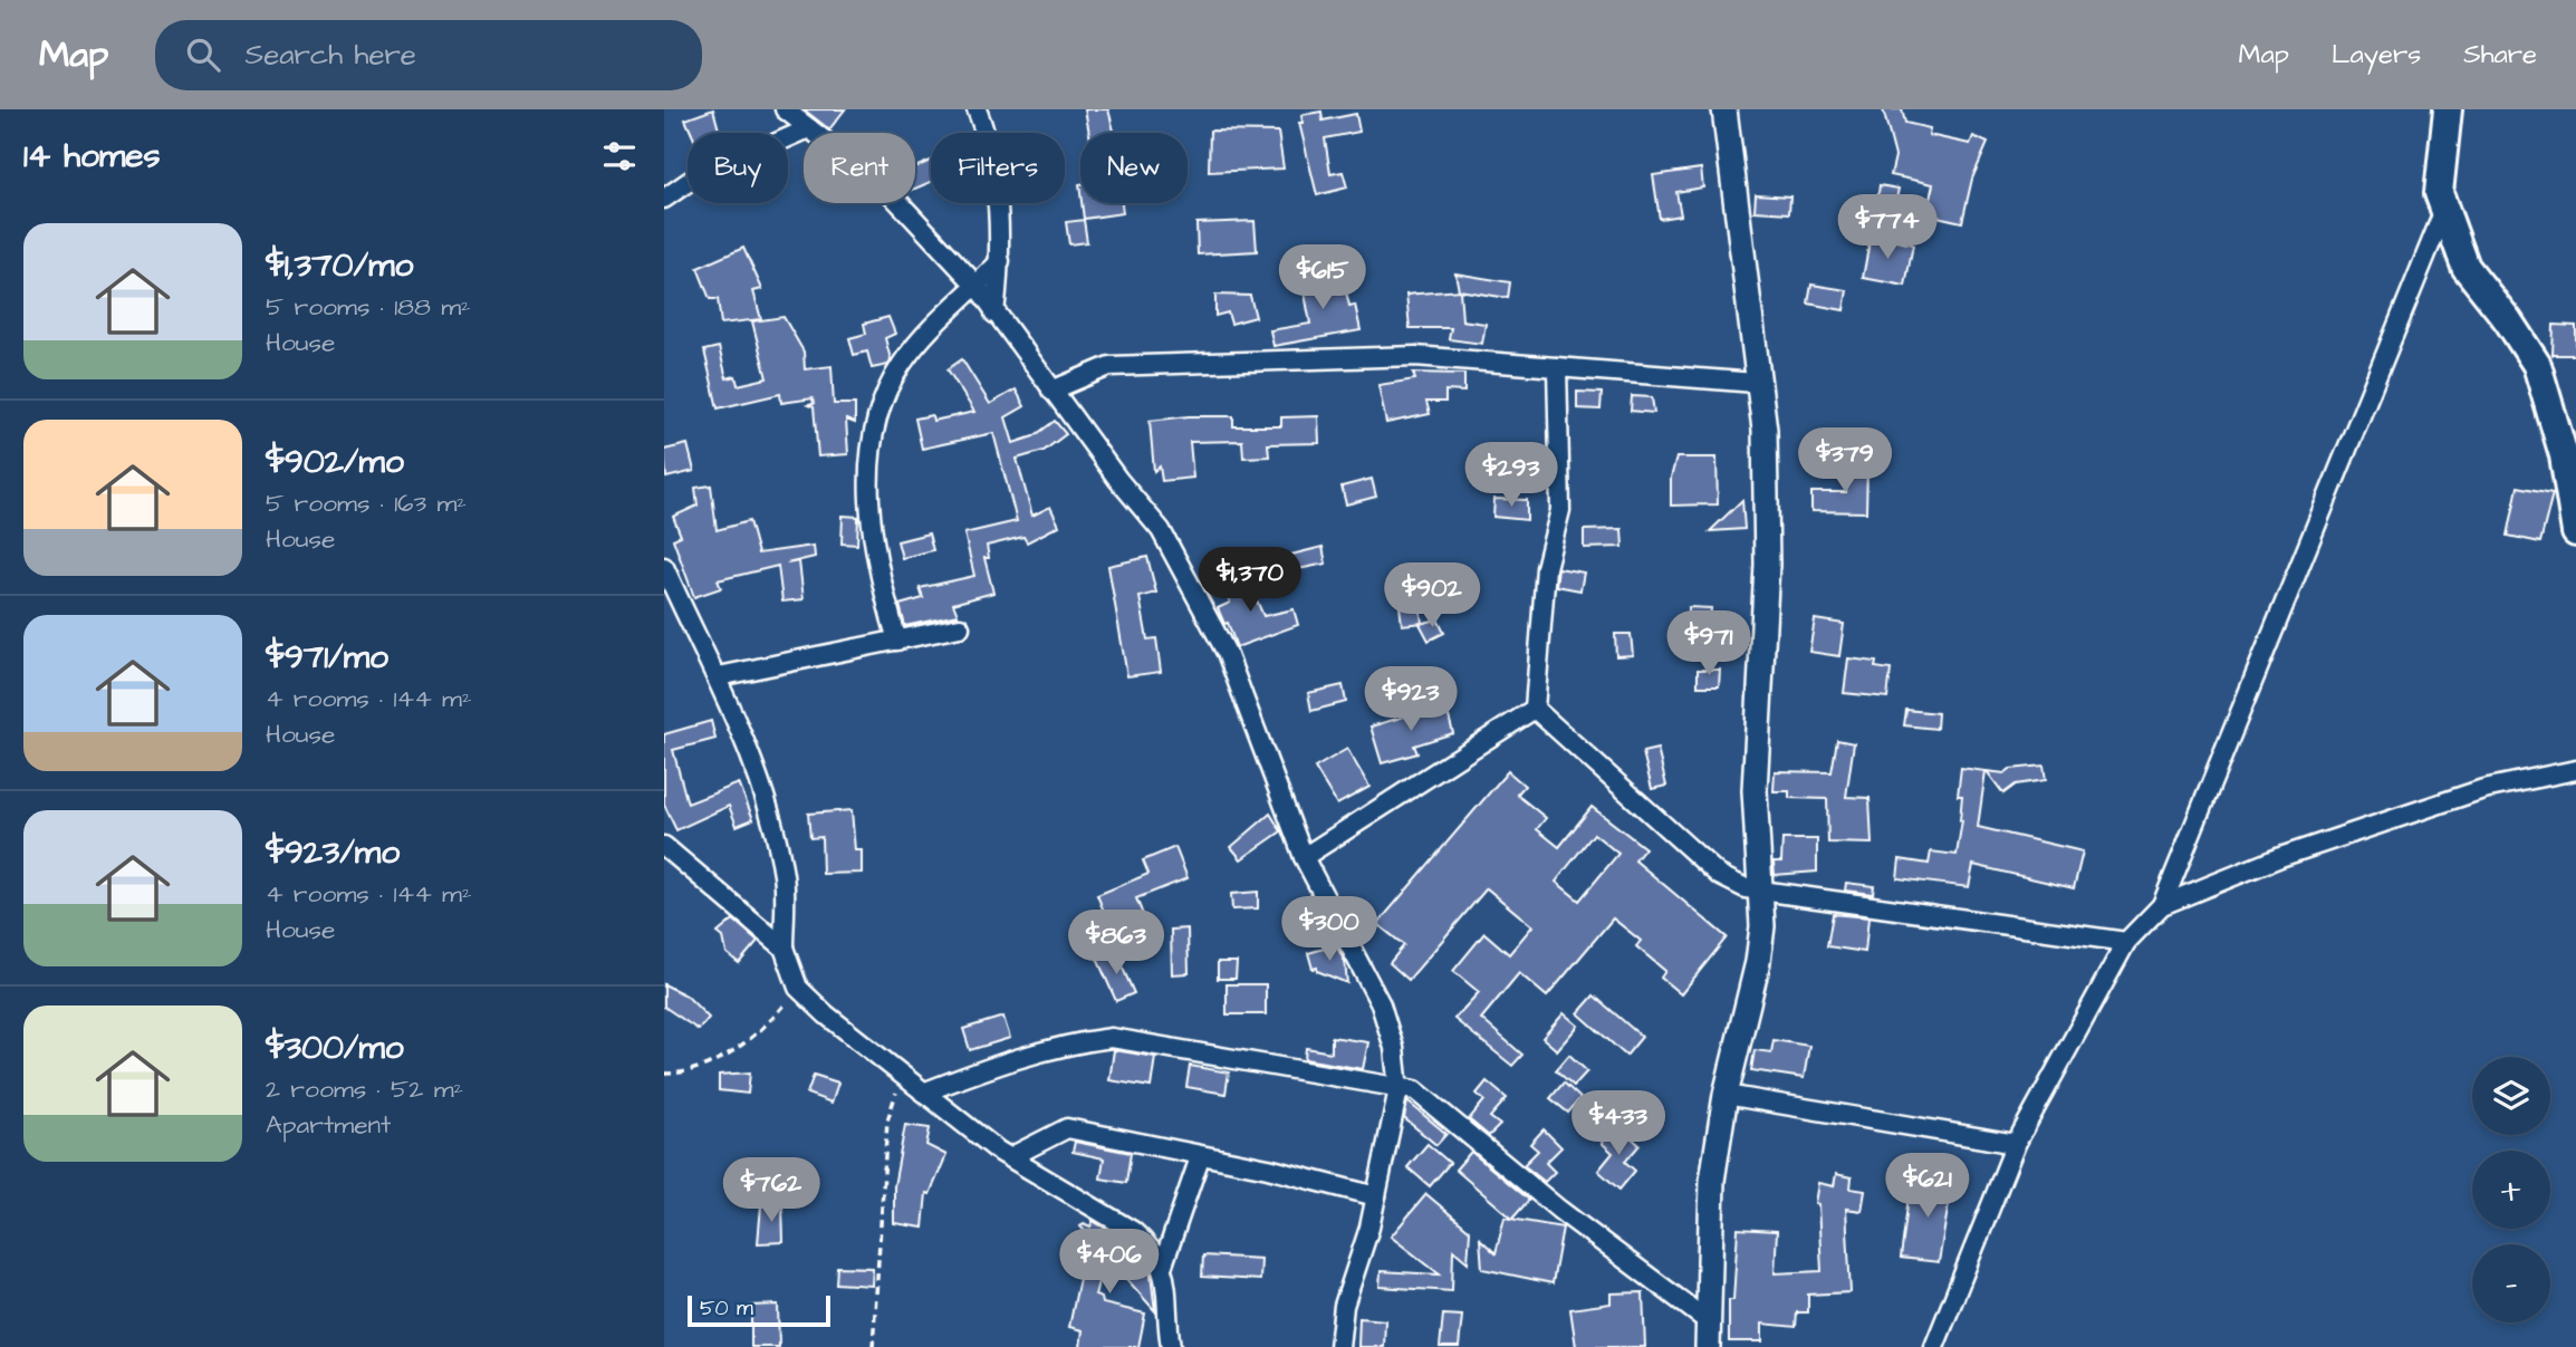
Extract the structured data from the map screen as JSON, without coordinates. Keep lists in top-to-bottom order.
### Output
{
  "scale_bar": "50 m",
  "page": {
    "header": "Map",
    "search": "Search here",
    "nav": ["Map", "Layers", "Share"],
    "heading": "14 homes",
    "chip": [
      "Buy",
      "Rent",
      "Filters",
      "New"
    ],
    "price": [
      "$774",
      "$615",
      "$379",
      "$293",
      "$1,370",
      "$902",
      "$971",
      "$923",
      "$300",
      "$863",
      "$433",
      "$621",
      "$762",
      "$406"
    ],
    "list": [
      {
        "name": "$1,370/mo",
        "note": "5 rooms · 188 m² · House"
      },
      {
        "name": "$902/mo",
        "note": "5 rooms · 163 m² · House"
      },
      {
        "name": "$971/mo",
        "note": "4 rooms · 144 m² · House"
      },
      {
        "name": "$923/mo",
        "note": "4 rooms · 144 m² · House"
      },
      {
        "name": "$300/mo",
        "note": "2 rooms · 52 m² · Apartment"
      }
    ],
    "map_buttons": ["+", "−"],
    "scale": "50 m"
  }
}
